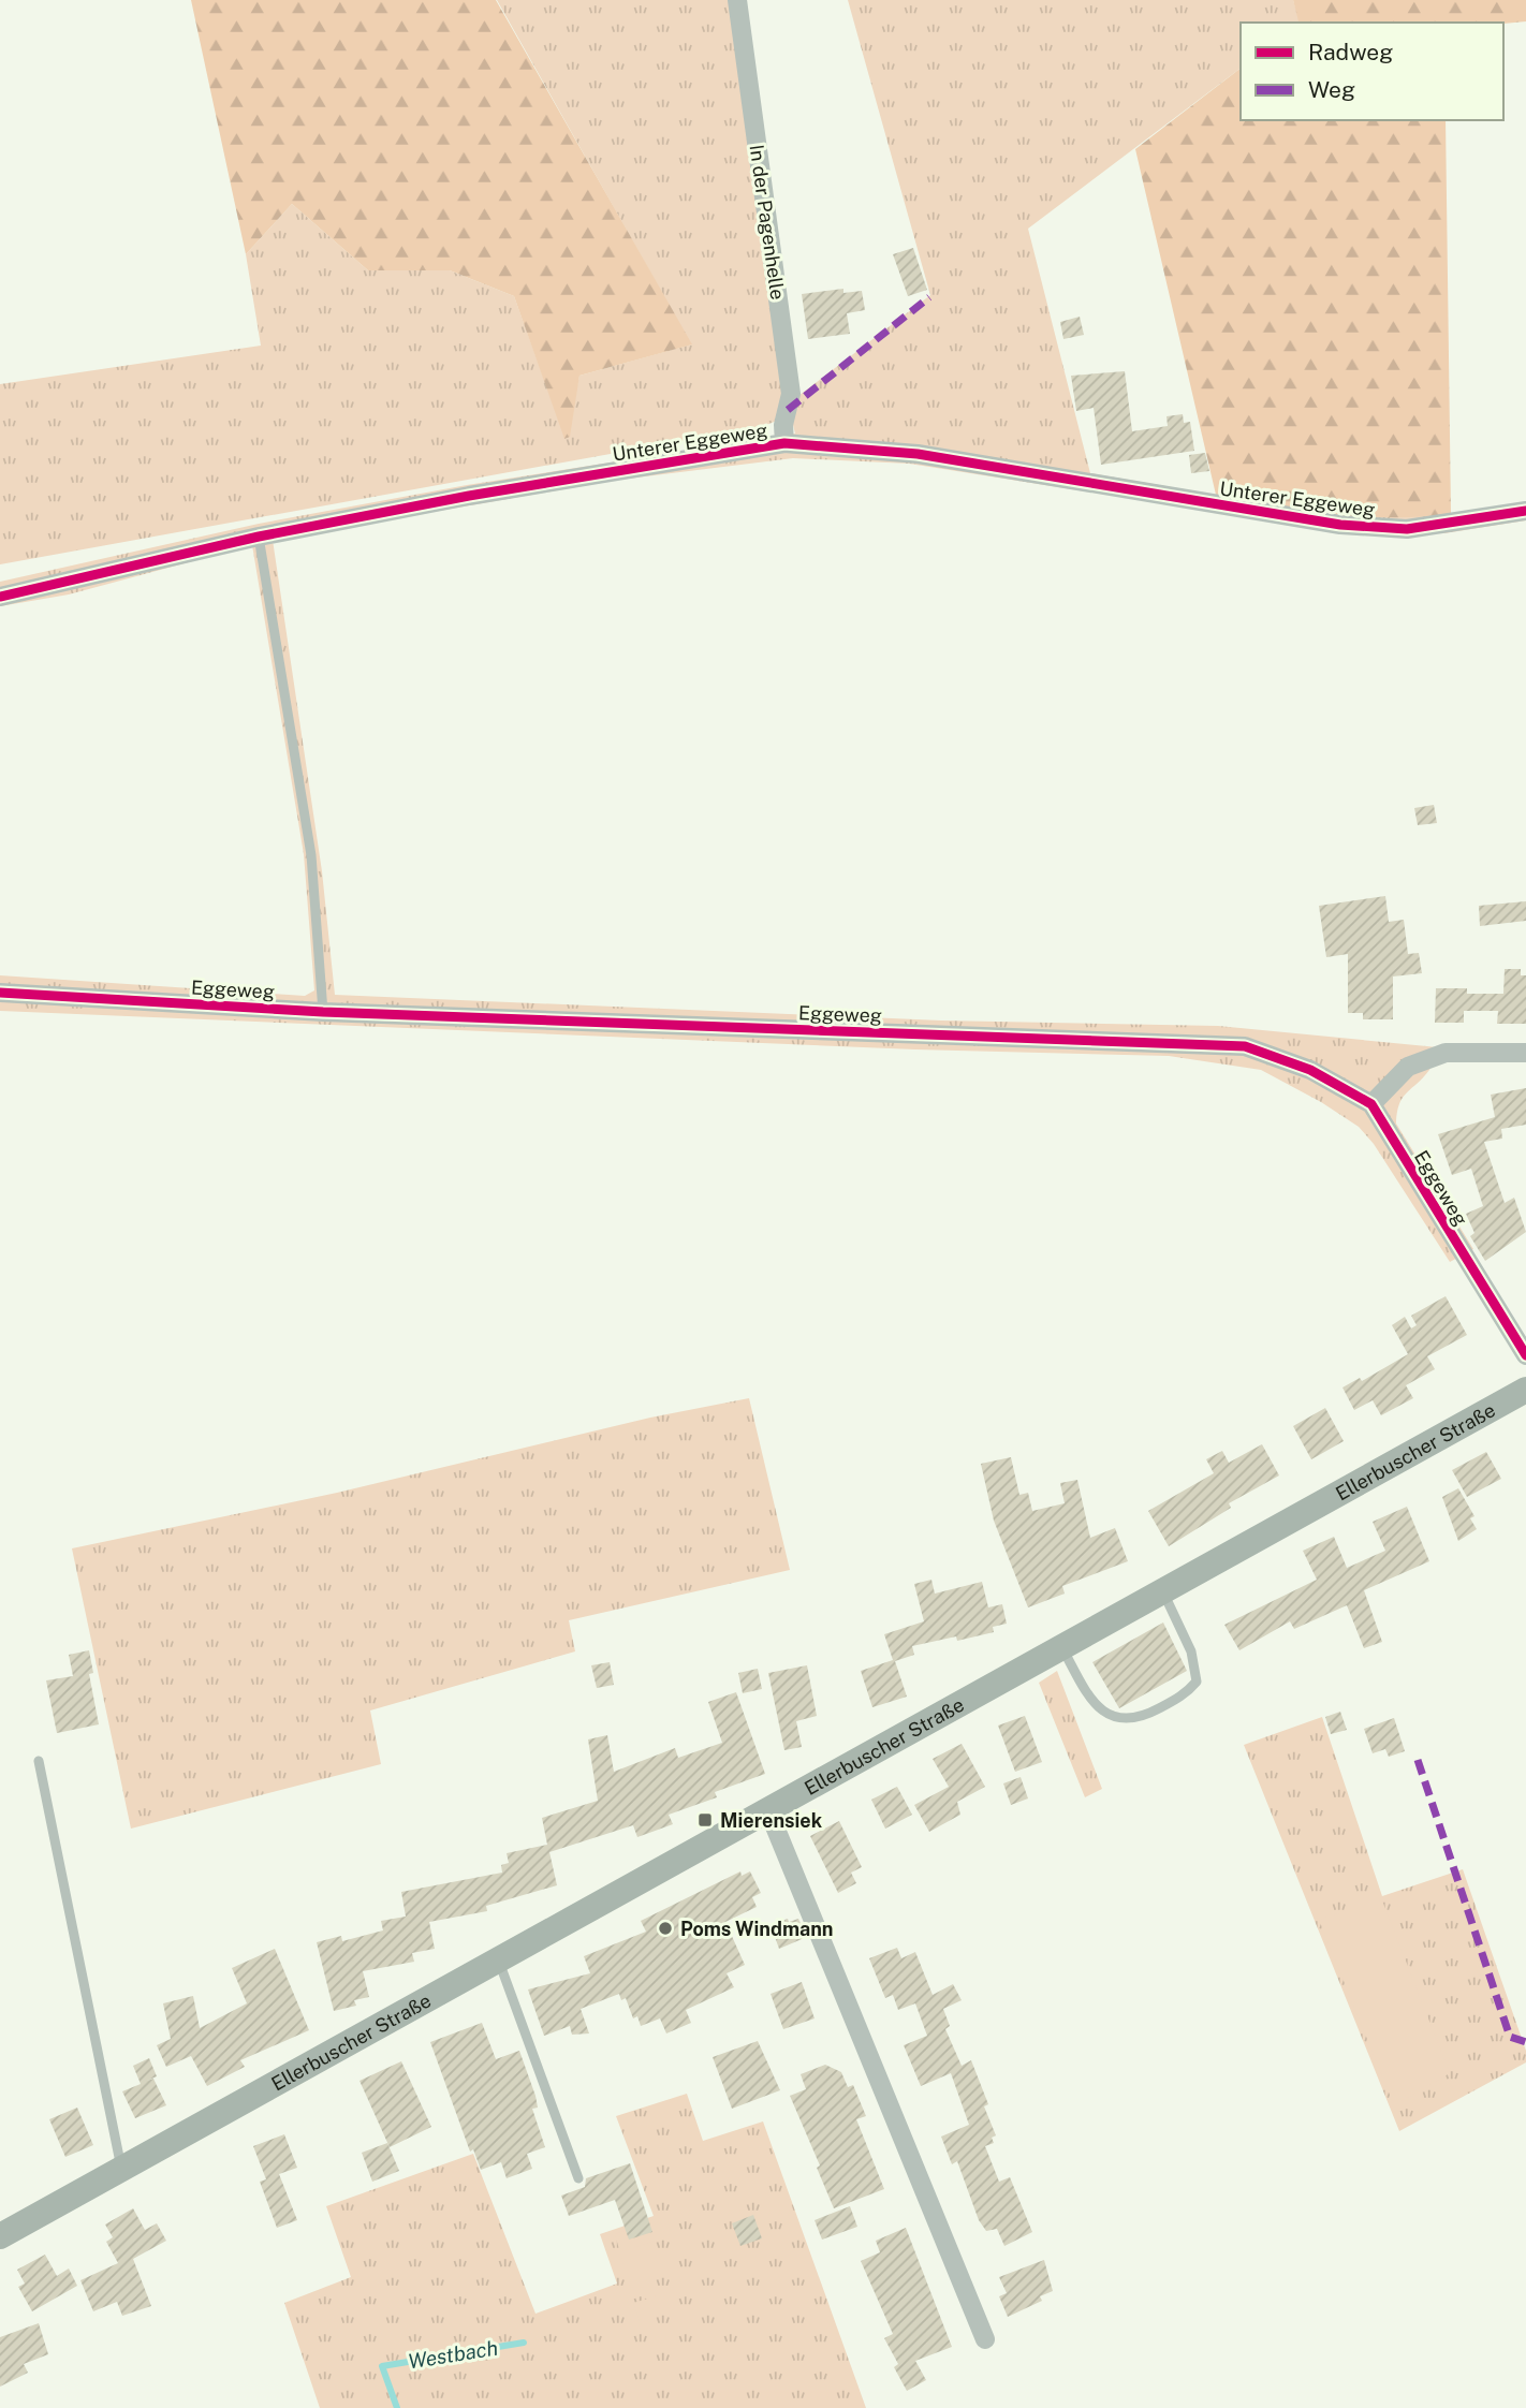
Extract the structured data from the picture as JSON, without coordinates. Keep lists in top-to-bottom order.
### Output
{
  "streets": {
    "main road": ["Ellerbuscher Straße"],
    "street": ["In der Pagenhelle", "Unterer Eggeweg", "Eggeweg"]
  },
  "crossings": [
    ["In der Pagenhelle", "Unterer Eggeweg"]
  ],
  "water": ["Westbach"],
  "places": {
    "transit": ["Mierensiek"],
    "other": ["Poms Windmann"]
  },
  "legend": ["Radweg", "Weg"]
}
